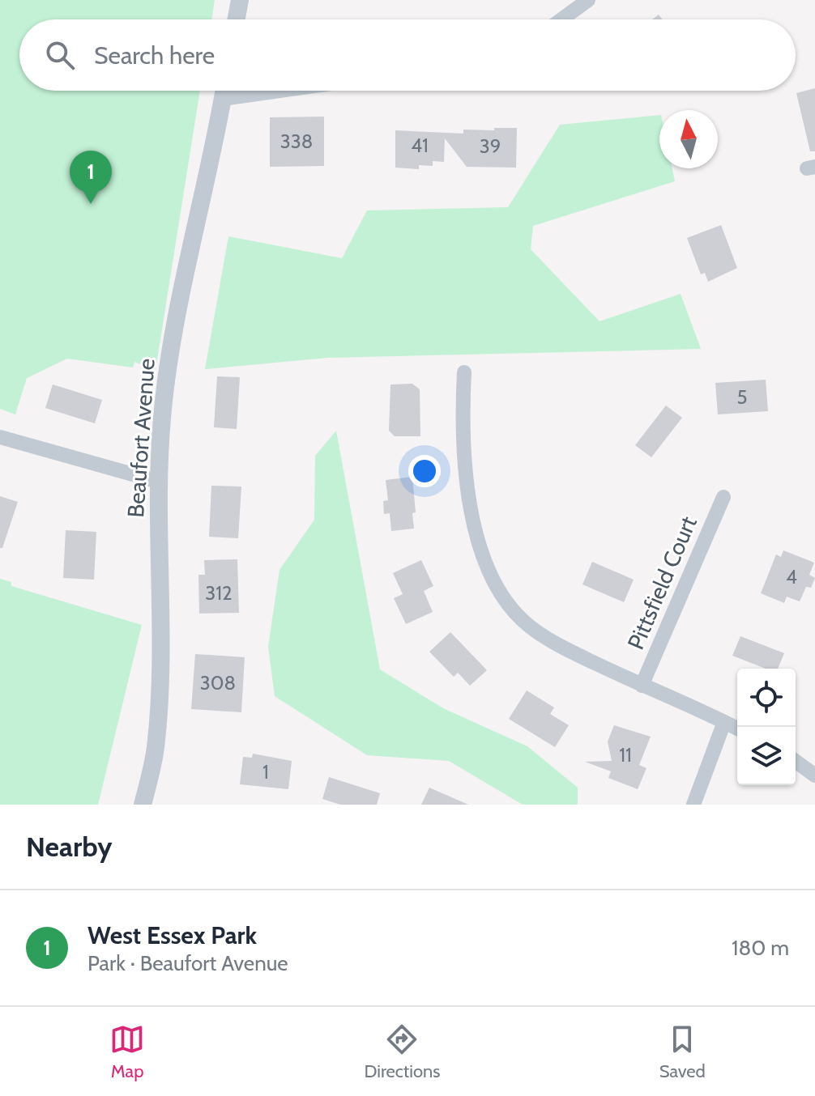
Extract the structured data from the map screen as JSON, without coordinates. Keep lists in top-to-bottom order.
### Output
{
  "streets": {
    "street": ["Beaufort Avenue", "Pittsfield Court"]
  },
  "house_numbers": [
    "338",
    "41",
    "39",
    "5",
    "4",
    "312",
    "308",
    "11",
    "1"
  ],
  "north": "top",
  "page": {
    "search": "Search here",
    "pins": "1",
    "heading": "Nearby",
    "list": [
      {
        "mark": "1",
        "name": "West Essex Park",
        "note": "Park · Beaufort Avenue",
        "value": "180 m"
      }
    ],
    "nav": ["Map", "Directions", "Saved"]
  }
}
